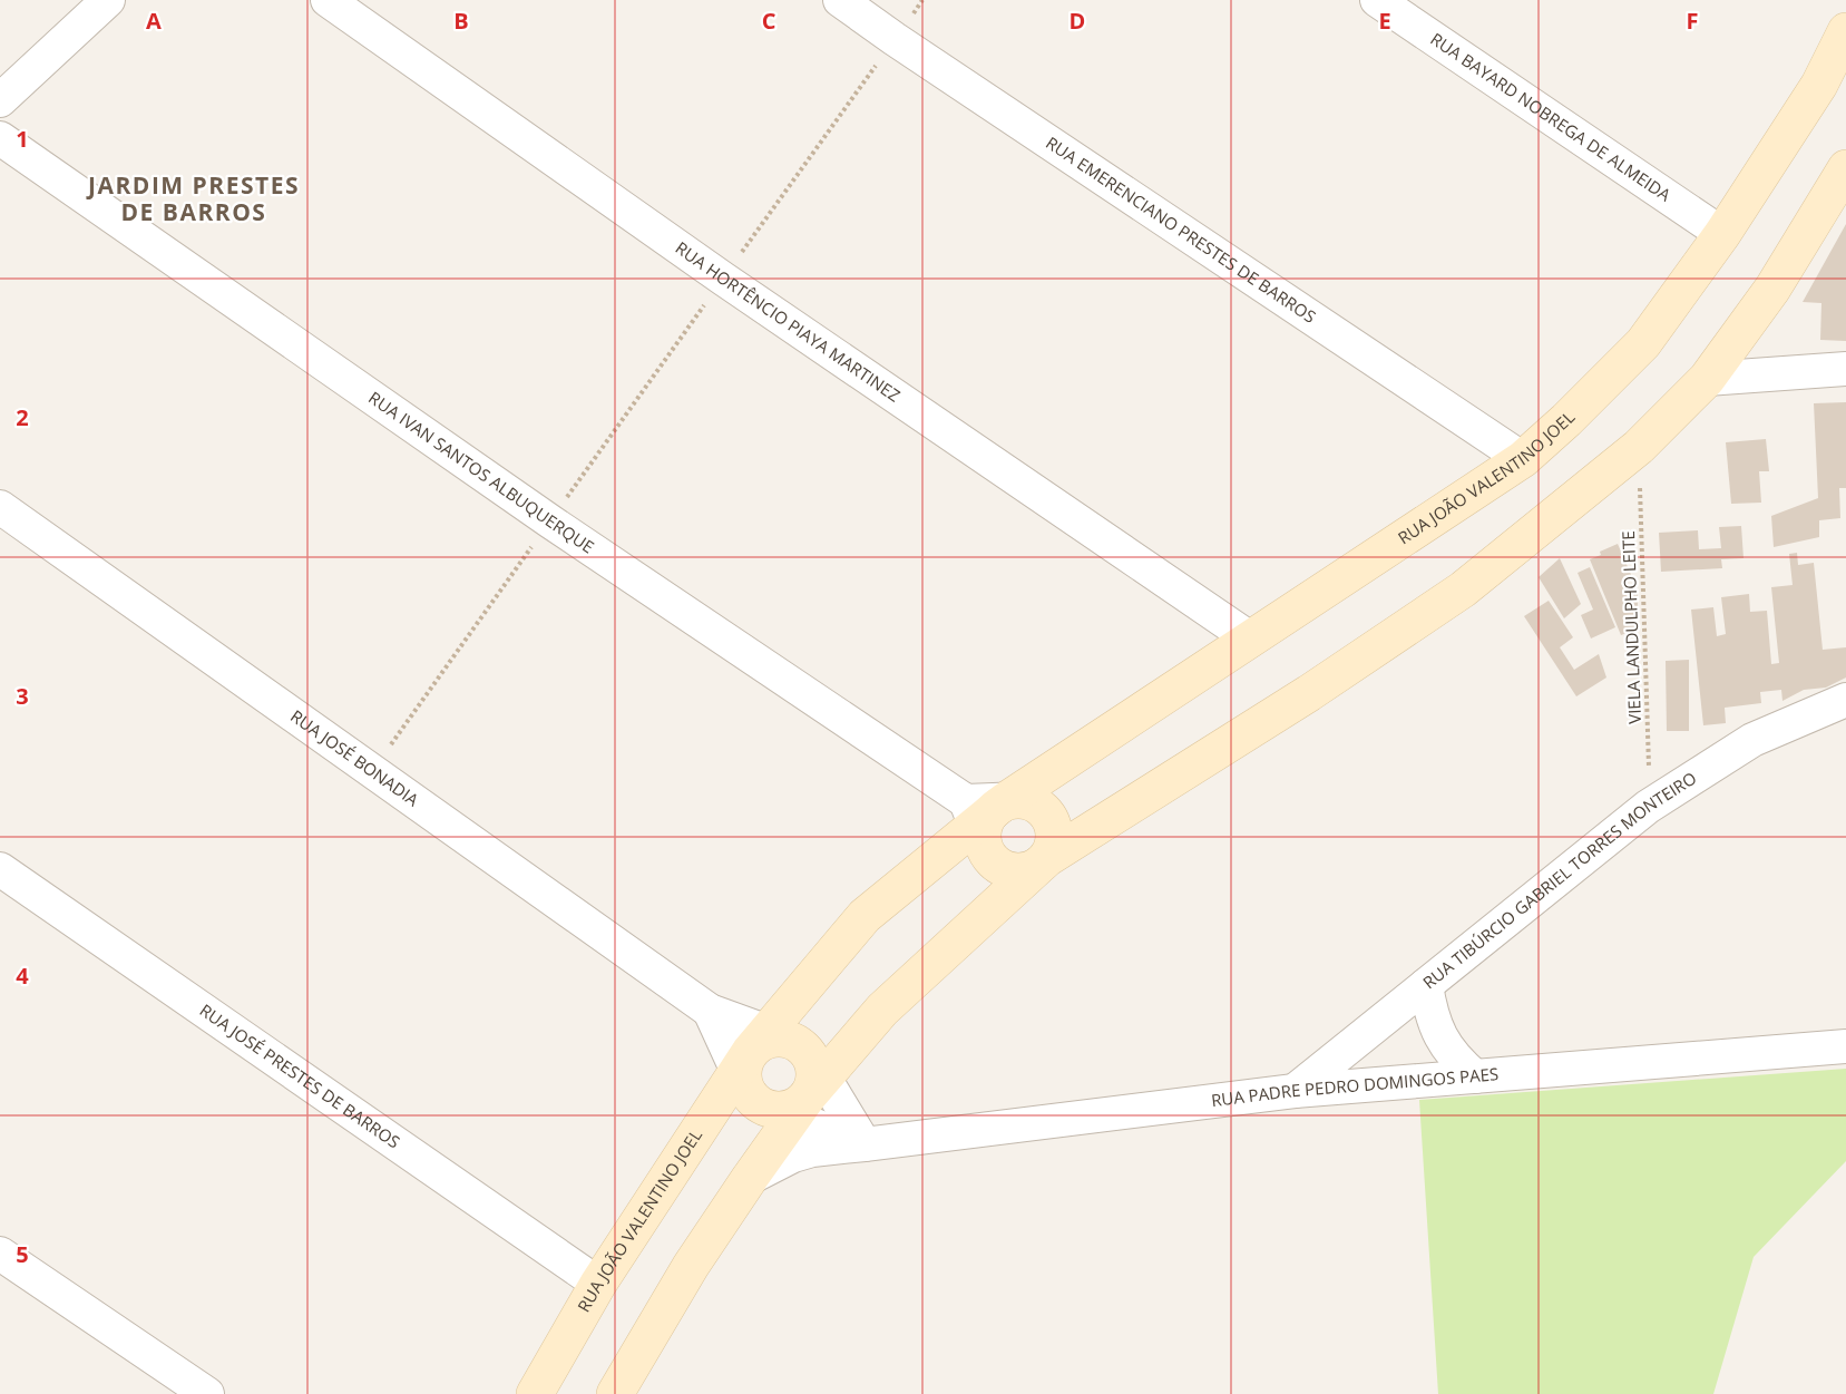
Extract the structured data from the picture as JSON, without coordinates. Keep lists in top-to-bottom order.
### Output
{
  "streets": {
    "street": [
      "RUA BAYARD NOBREGA DE ALMEIDA",
      "RUA EMERENCIANO PRESTES DE BARROS",
      "RUA HORTÊNCIO PIAYA MARTINEZ",
      "RUA IVAN SANTOS ALBUQUERQUE",
      "RUA JOÃO VALENTINO JOEL",
      "RUA JOSÉ BONADIA",
      "RUA TIBÚRCIO GABRIEL TORRES MONTEIRO",
      "RUA JOSÉ PRESTES DE BARROS",
      "RUA PADRE PEDRO DOMINGOS PAES"
    ],
    "path": ["VIELA LANDULPHO LEITE"]
  },
  "crossings": [
    ["RUA BAYARD NOBREGA DE ALMEIDA", "RUA JOÃO VALENTINO JOEL"],
    ["RUA EMERENCIANO PRESTES DE BARROS", "RUA JOÃO VALENTINO JOEL"],
    ["RUA HORTÊNCIO PIAYA MARTINEZ", "RUA JOÃO VALENTINO JOEL"],
    ["RUA IVAN SANTOS ALBUQUERQUE", "RUA JOÃO VALENTINO JOEL"],
    ["RUA JOÃO VALENTINO JOEL", "RUA JOSÉ BONADIA"],
    ["RUA JOÃO VALENTINO JOEL", "RUA JOSÉ PRESTES DE BARROS"],
    ["VIELA LANDULPHO LEITE", "RUA TIBÚRCIO GABRIEL TORRES MONTEIRO"],
    ["RUA TIBÚRCIO GABRIEL TORRES MONTEIRO", "RUA PADRE PEDRO DOMINGOS PAES"]
  ],
  "districts": ["JARDIM PRESTES DE BARROS"],
  "grid": {
    "columns": [
      "A",
      "B",
      "C",
      "D",
      "E",
      "F"
    ],
    "rows": [
      "1",
      "2",
      "3",
      "4",
      "5"
    ]
  }
}
